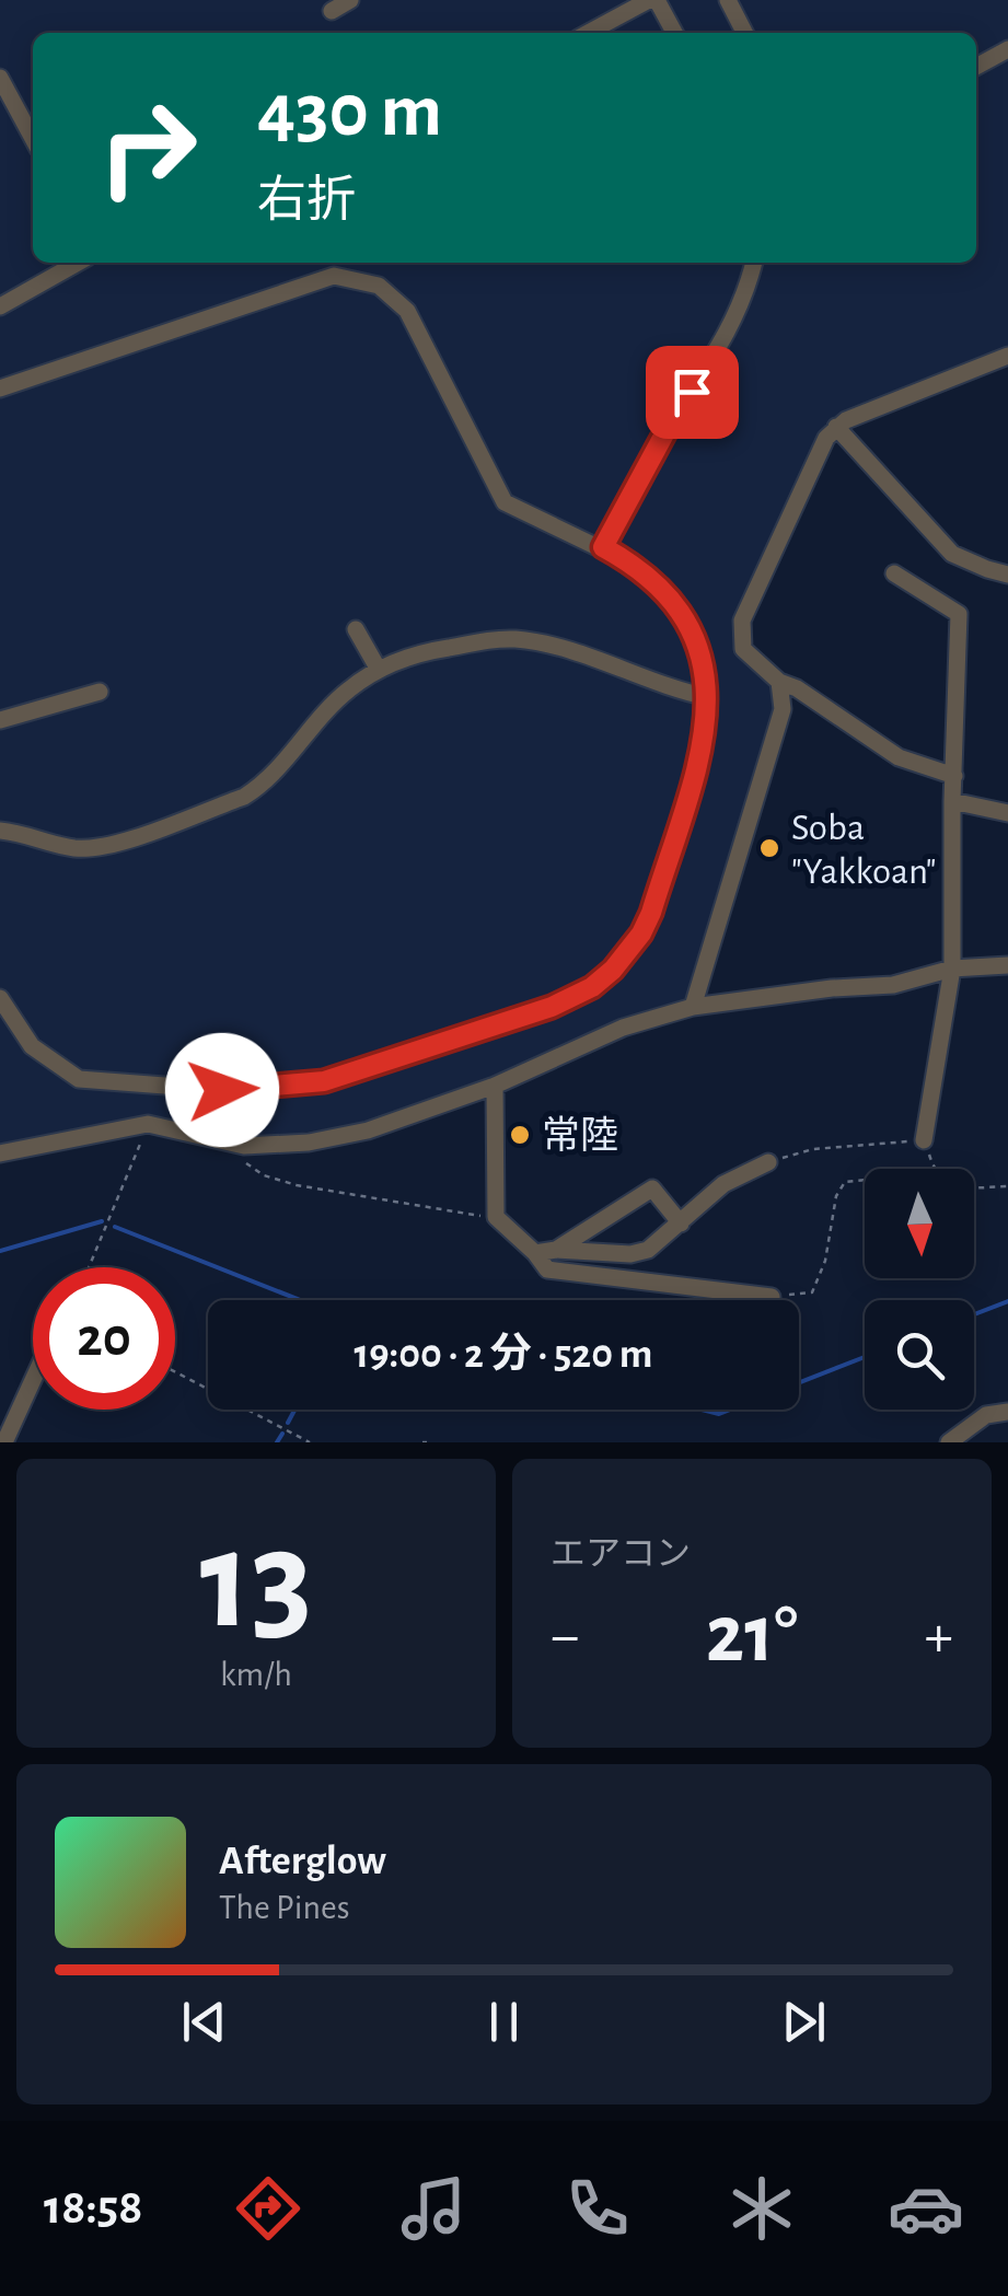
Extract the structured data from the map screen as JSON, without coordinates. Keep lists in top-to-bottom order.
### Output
{
  "places": ["Soba \"Yakkoan\"", "常陸"],
  "north": "bottom",
  "page": {
    "turn": ["430 m", "右折"],
    "limit": "20",
    "trip": "19:00 · 2 分 · 520 m",
    "tile": [
      ["13", "km/h"],
      "エアコン"
    ],
    "heat": ["−", "21°", "+"],
    "song": ["Afterglow", "The Pines"],
    "tabs": "18:58"
  }
}
